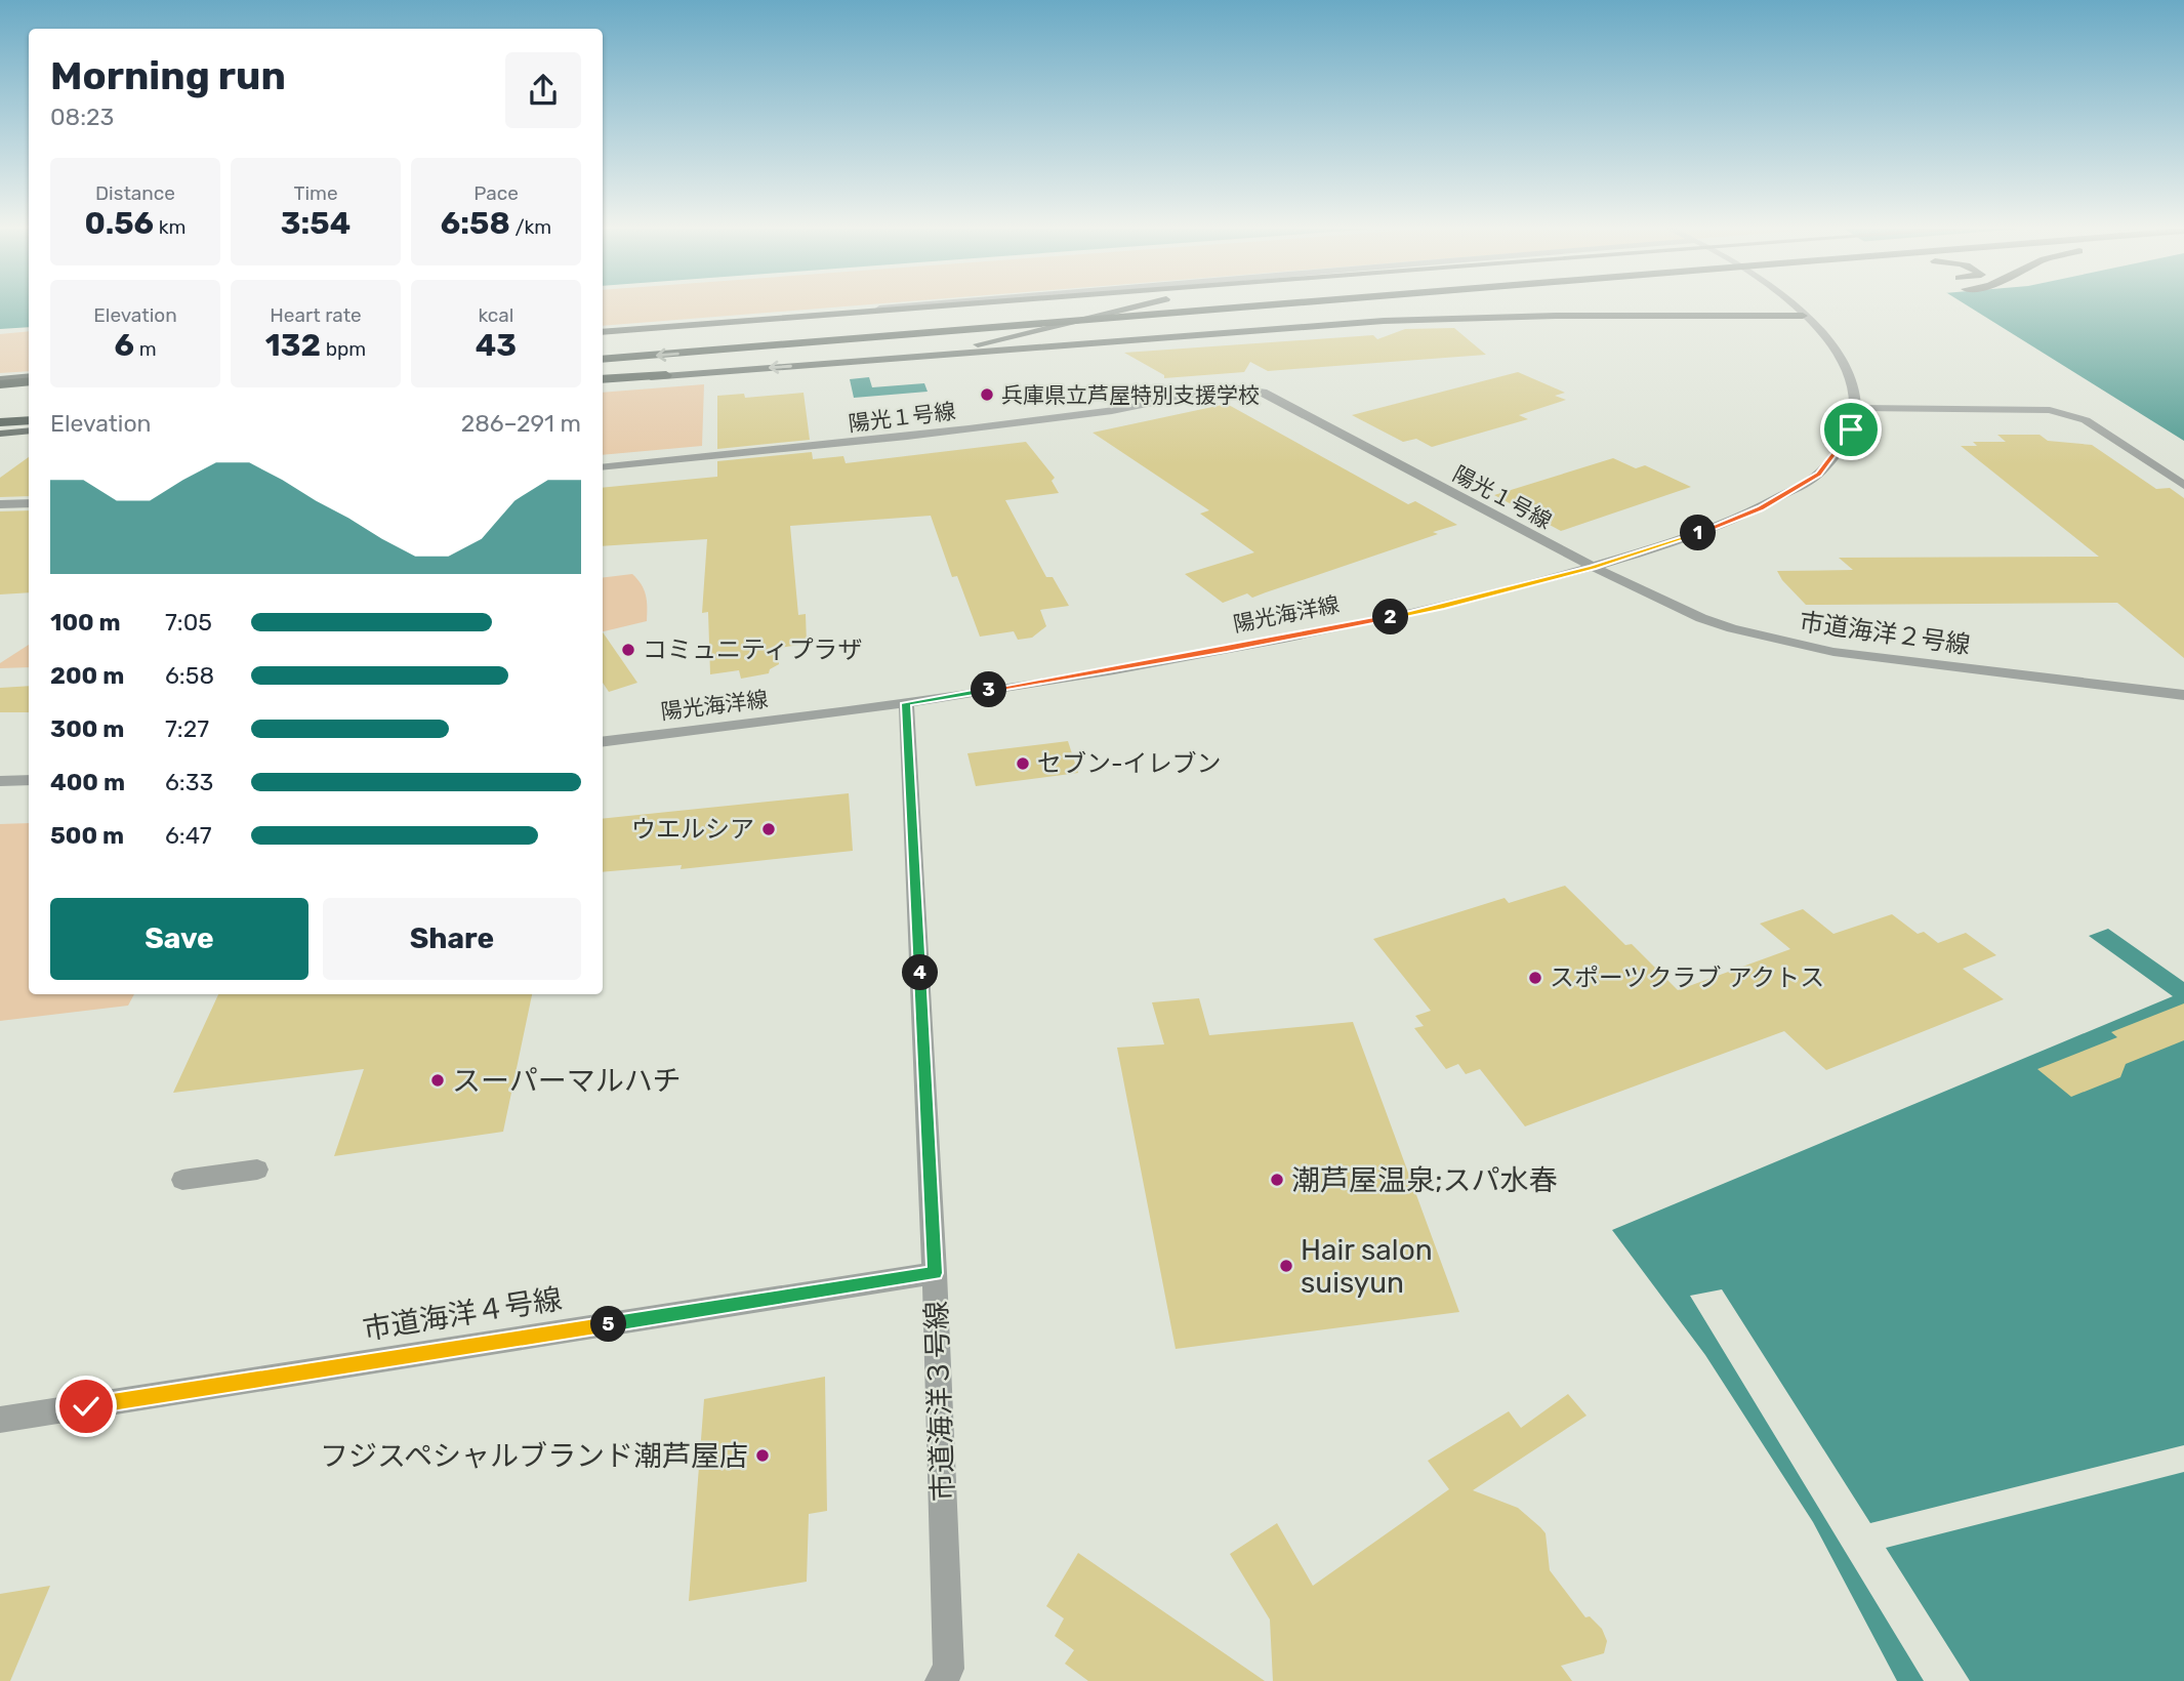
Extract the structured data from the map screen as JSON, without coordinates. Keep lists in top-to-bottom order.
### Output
{
  "streets": {
    "street": [
      "陽光１号線",
      "陽光海洋線",
      "市道海洋２号線",
      "市道海洋４号線",
      "市道海洋３号線"
    ]
  },
  "crossings": [
    ["陽光１号線", "陽光海洋線"],
    ["陽光１号線", "市道海洋２号線"],
    ["陽光海洋線", "市道海洋２号線"],
    ["陽光海洋線", "市道海洋３号線"],
    ["市道海洋４号線", "市道海洋３号線"]
  ],
  "places": [
    "兵庫県立芦屋特別支援学校",
    "コミュニティプラザ",
    "セブン-イレブン",
    "ウエルシア",
    "スポーツクラブ アクトス",
    "スーパーマルハチ",
    "潮芦屋温泉;スパ水春",
    "Hair salon suisyun",
    "フジスペシャルブランド潮芦屋店"
  ],
  "page": {
    "heading": ["Morning run", "08:23"],
    "stats": [
      ["Distance", "0.56 km"],
      ["Time", "3:54"],
      ["Pace", "6:58 /km"],
      ["Elevation", "6 m"],
      ["Heart rate", "132 bpm"],
      ["kcal", "43"]
    ],
    "chart": ["Elevation", "286–291 m"],
    "pins": [
      "1",
      "2",
      "3",
      "4",
      "5"
    ],
    "list": [
      {
        "name": "100 m",
        "note": "7:05"
      },
      {
        "name": "200 m",
        "note": "6:58"
      },
      {
        "name": "300 m",
        "note": "7:27"
      },
      {
        "name": "400 m",
        "note": "6:33"
      },
      {
        "name": "500 m",
        "note": "6:47"
      }
    ],
    "buttons": ["Save", "Share"]
  }
}
